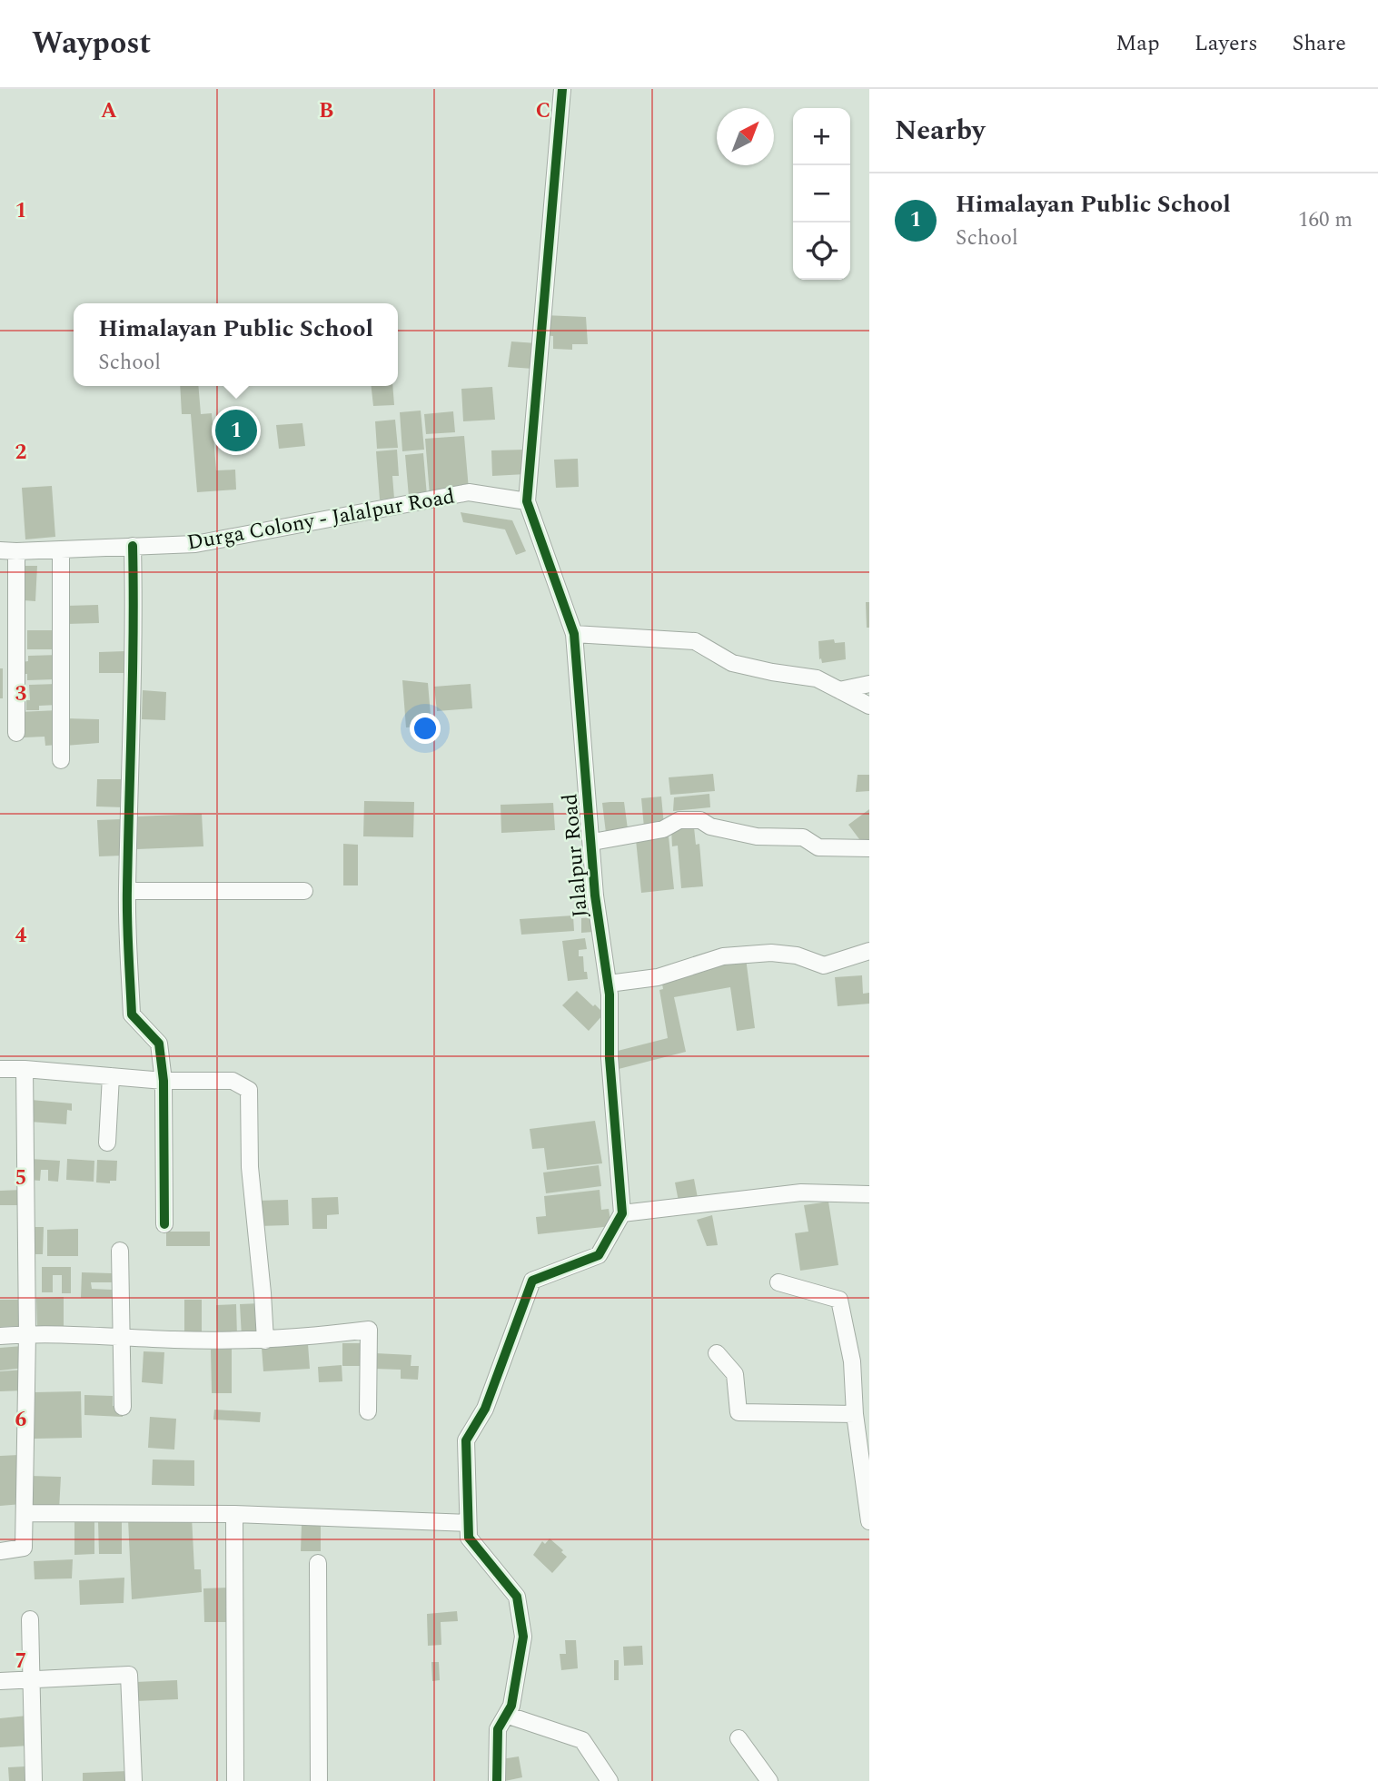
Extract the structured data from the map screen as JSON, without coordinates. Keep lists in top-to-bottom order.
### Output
{
  "streets": {
    "street": ["Durga Colony - Jalalpur Road", "Jalalpur Road"]
  },
  "crossings": [
    ["Durga Colony - Jalalpur Road", "Jalalpur Road"]
  ],
  "north": "top right",
  "page": {
    "header": "Waypost",
    "nav": ["Map", "Layers", "Share"],
    "heading": "Nearby",
    "map_buttons": ["+", "−"],
    "list": [
      {
        "mark": "1",
        "name": "Himalayan Public School",
        "note": "School",
        "value": "160 m"
      }
    ],
    "popup": ["Himalayan Public School", "School"],
    "pins": "1"
  },
  "grid": {
    "columns": ["A", "B", "C"],
    "rows": [
      "1",
      "2",
      "3",
      "4",
      "5",
      "6",
      "7"
    ]
  }
}
